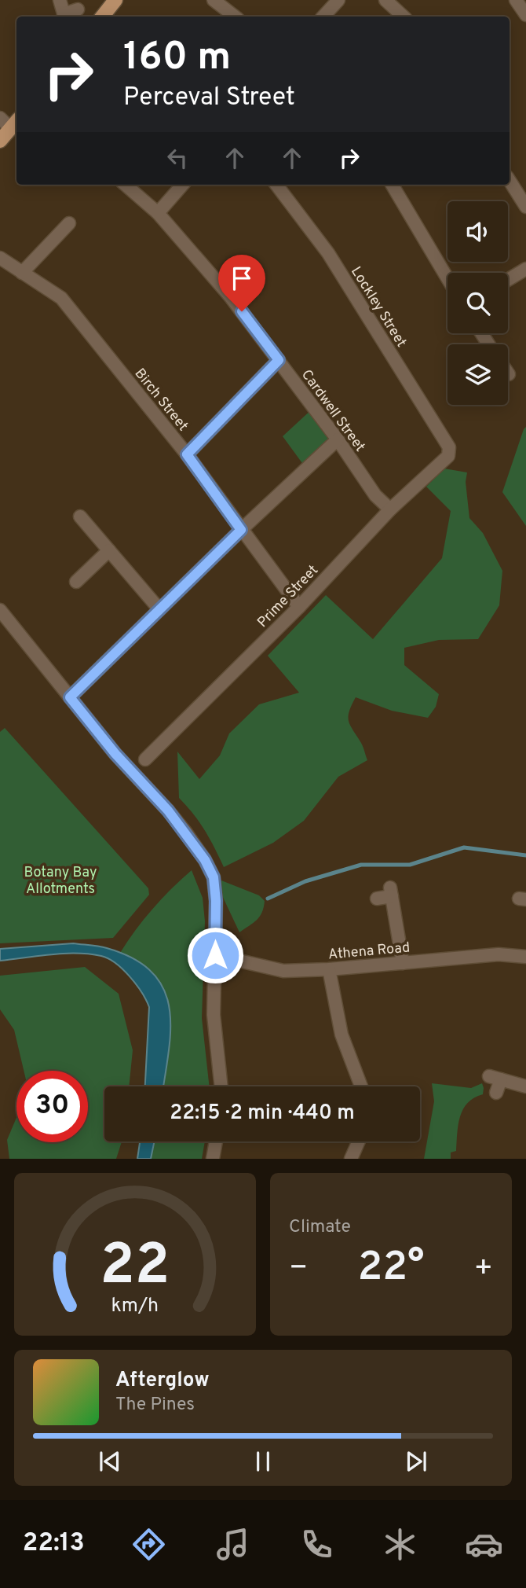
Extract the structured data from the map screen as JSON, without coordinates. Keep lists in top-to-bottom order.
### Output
{
  "streets": {
    "street": [
      "Lockley Street",
      "Birch Street",
      "Cardwell Street",
      "Prime Street",
      "Athena Road"
    ]
  },
  "crossings": [
    ["Lockley Street", "Prime Street"],
    ["Birch Street", "Prime Street"],
    ["Cardwell Street", "Prime Street"]
  ],
  "parks": ["Botany Bay Allotments"],
  "page": {
    "turn": ["160 m", "Perceval Street"],
    "limit": "30",
    "trip": "22:15 · 2 min · 440 m",
    "tile": "Climate",
    "heat": ["−", "22°", "+"],
    "song": ["Afterglow", "The Pines"],
    "tabs": "22:13",
    "gauge": ["22", "km/h"]
  }
}
